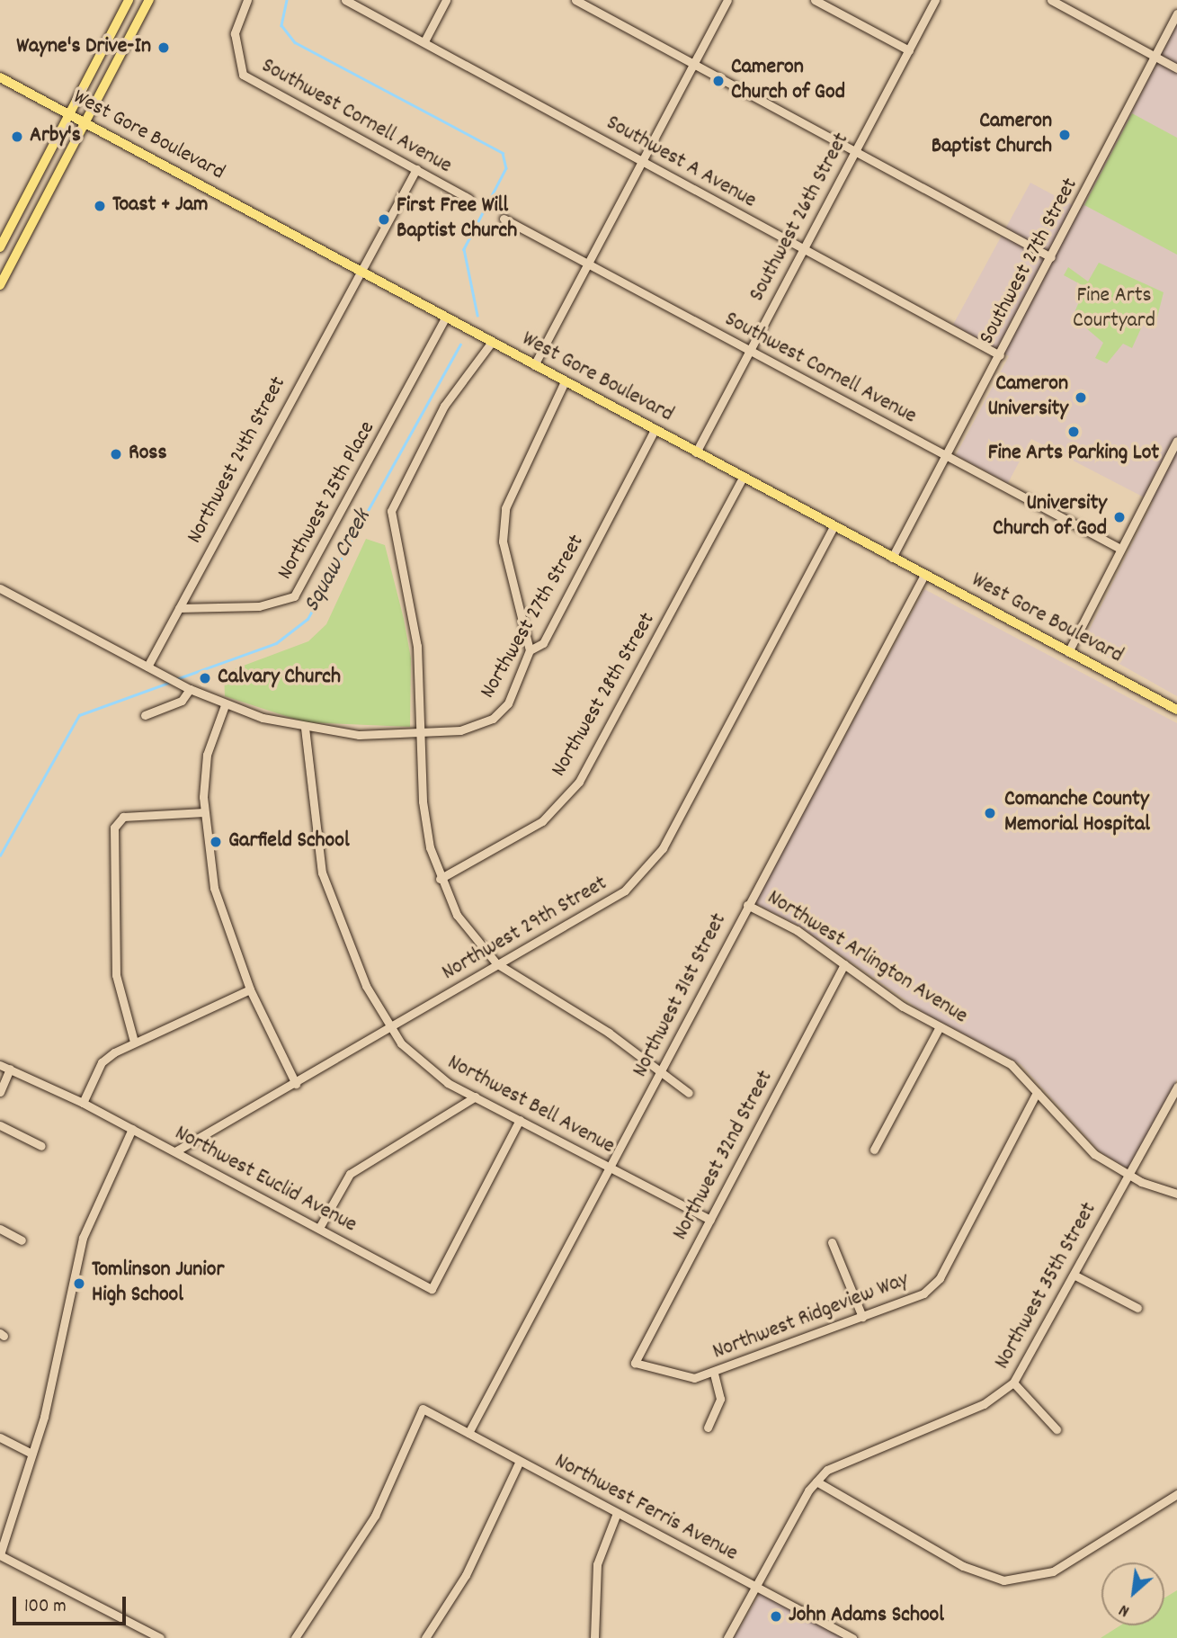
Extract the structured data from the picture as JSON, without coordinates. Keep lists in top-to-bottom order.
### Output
{
  "streets": {
    "main road": ["West Gore Boulevard"],
    "street": [
      "Southwest Cornell Avenue",
      "Southwest A Avenue",
      "Southwest 26th Street",
      "Southwest 27th Street",
      "Northwest 24th Street",
      "Northwest 25th Place",
      "Northwest 27th Street",
      "Northwest 28th Street",
      "Northwest 29th Street",
      "Northwest Arlington Avenue",
      "Northwest 31st Street",
      "Northwest Bell Avenue",
      "Northwest 32nd Street",
      "Northwest Euclid Avenue",
      "Northwest 35th Street",
      "Northwest Ridgeview Way",
      "Northwest Ferris Avenue"
    ]
  },
  "crossings": [
    ["Southwest Cornell Avenue", "Southwest 26th Street"],
    ["Southwest Cornell Avenue", "Southwest 27th Street"],
    ["Southwest Cornell Avenue", "Northwest 24th Street"],
    ["West Gore Boulevard", "Southwest 26th Street"],
    ["West Gore Boulevard", "Southwest 27th Street"],
    ["West Gore Boulevard", "Northwest 24th Street"],
    ["West Gore Boulevard", "Northwest 25th Place"],
    ["West Gore Boulevard", "Northwest 27th Street"],
    ["West Gore Boulevard", "Northwest 28th Street"],
    ["West Gore Boulevard", "Northwest 29th Street"],
    ["West Gore Boulevard", "Northwest 31st Street"],
    ["Southwest A Avenue", "Southwest 26th Street"],
    ["Southwest A Avenue", "Southwest 27th Street"],
    ["Northwest 24th Street", "Northwest 25th Place"],
    ["Northwest 27th Street", "Northwest Bell Avenue"],
    ["Northwest 29th Street", "Northwest Bell Avenue"],
    ["Northwest 29th Street", "Northwest Euclid Avenue"],
    ["Northwest Arlington Avenue", "Northwest 31st Street"],
    ["Northwest Arlington Avenue", "Northwest 32nd Street"],
    ["Northwest Arlington Avenue", "Northwest 35th Street"],
    ["Northwest Arlington Avenue", "Northwest Ridgeview Way"],
    ["Northwest 31st Street", "Northwest Bell Avenue"],
    ["Northwest 31st Street", "Northwest Ferris Avenue"],
    ["Northwest Bell Avenue", "Northwest 32nd Street"],
    ["Northwest Bell Avenue", "Northwest Euclid Avenue"],
    ["Northwest 32nd Street", "Northwest Ridgeview Way"],
    ["Northwest 35th Street", "Northwest Ferris Avenue"]
  ],
  "water": ["Squaw Creek"],
  "parks": ["Fine Arts Courtyard"],
  "places": [
    "Wayne's Drive-In",
    "Cameron Church of God",
    "Cameron Baptist Church",
    "Arby's",
    "Toast + Jam",
    "First Free Will Baptist Church",
    "Cameron University",
    "Fine Arts Parking Lot",
    "Ross",
    "University Church of God",
    "Calvary Church",
    "Comanche County Memorial Hospital",
    "Garfield School",
    "Tomlinson Junior High School",
    "John Adams School"
  ],
  "scale_bar": "100 m",
  "north": "bottom left"
}
